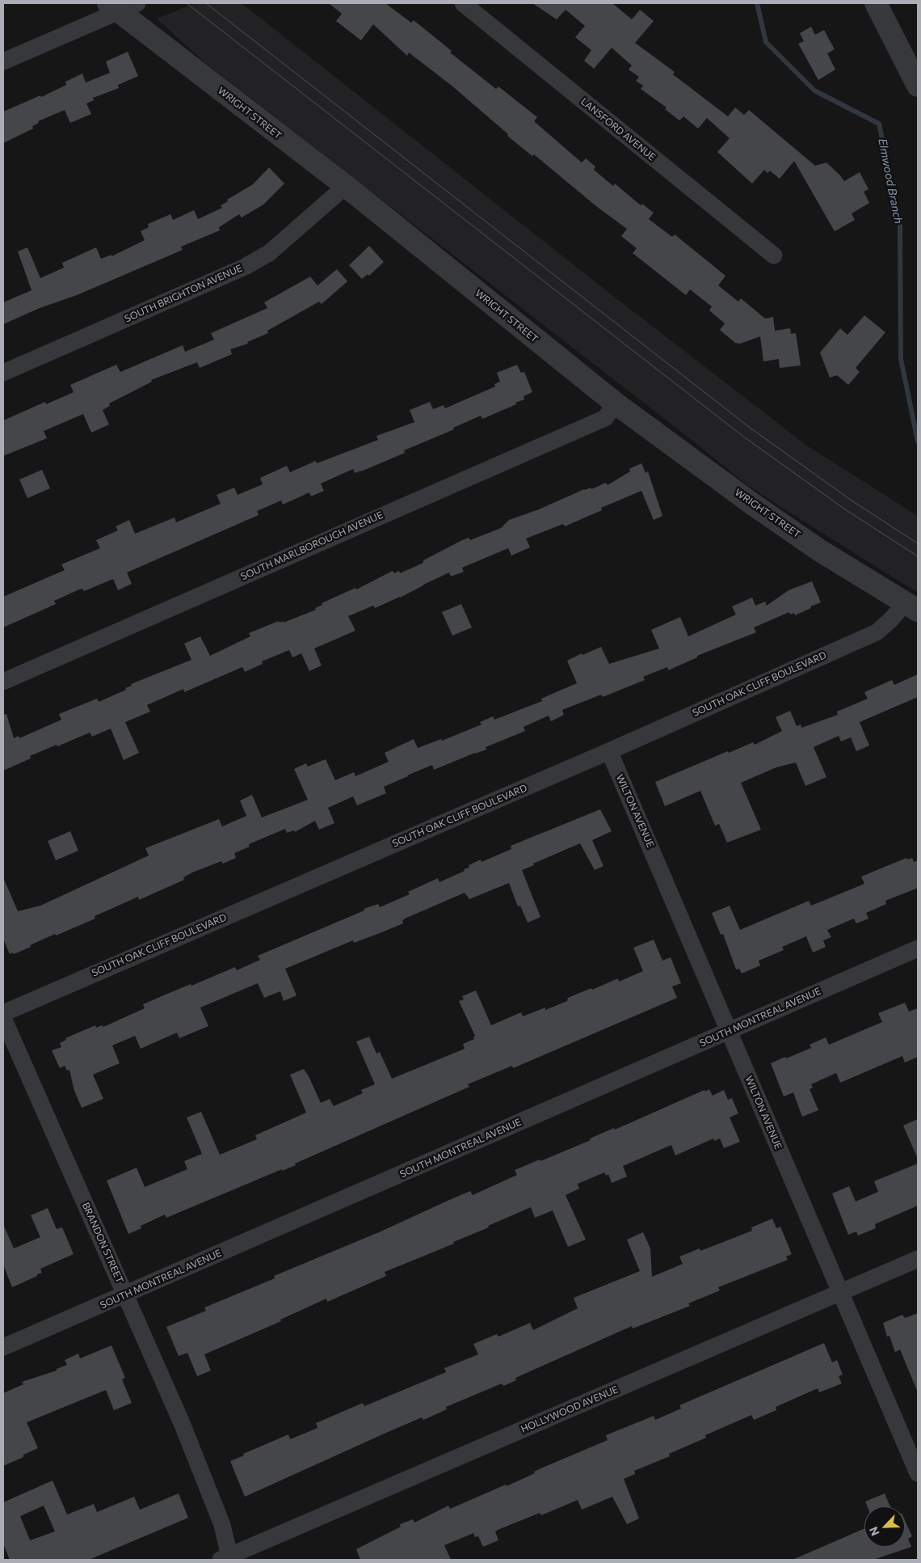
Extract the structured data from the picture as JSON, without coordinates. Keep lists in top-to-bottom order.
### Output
{
  "streets": {
    "street": [
      "WRIGHT STREET",
      "LANSFORD AVENUE",
      "SOUTH BRIGHTON AVENUE",
      "SOUTH MARLBOROUGH AVENUE",
      "SOUTH OAK CLIFF BOULEVARD",
      "WILTON AVENUE",
      "SOUTH MONTREAL AVENUE",
      "BRANDON STREET",
      "HOLLYWOOD AVENUE"
    ]
  },
  "crossings": [
    ["WRIGHT STREET", "SOUTH BRIGHTON AVENUE"],
    ["WRIGHT STREET", "SOUTH MARLBOROUGH AVENUE"],
    ["WRIGHT STREET", "SOUTH OAK CLIFF BOULEVARD"],
    ["SOUTH OAK CLIFF BOULEVARD", "WILTON AVENUE"],
    ["WILTON AVENUE", "SOUTH MONTREAL AVENUE"],
    ["WILTON AVENUE", "HOLLYWOOD AVENUE"],
    ["SOUTH MONTREAL AVENUE", "BRANDON STREET"],
    ["BRANDON STREET", "HOLLYWOOD AVENUE"]
  ],
  "water": ["Elmwood Branch"],
  "north": "bottom left"
}
